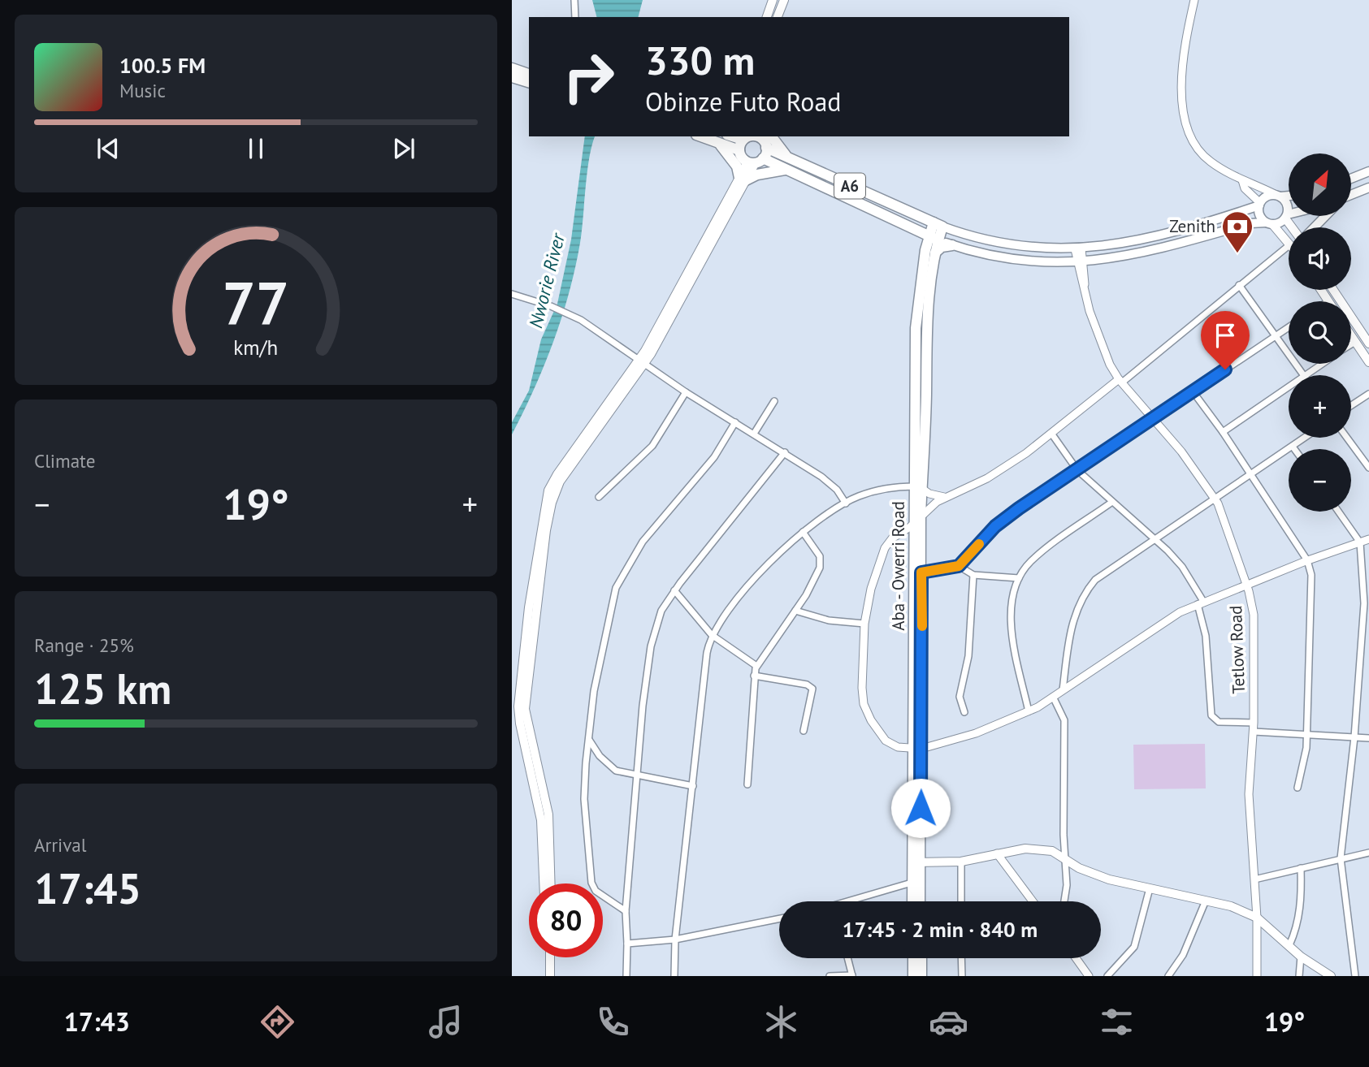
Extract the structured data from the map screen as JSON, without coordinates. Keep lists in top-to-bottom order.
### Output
{
  "streets": {
    "highway": ["A6", "Aba - Owerri Road"],
    "street": ["Tetlow Road"]
  },
  "crossings": [
    ["A6", "Aba - Owerri Road"]
  ],
  "water": ["Nworie River"],
  "places": {
    "bank": ["Zenith"]
  },
  "north": "top right",
  "page": {
    "turn": ["330 m", "Obinze Futo Road"],
    "song": ["100.5 FM", "Music"],
    "map_buttons": ["+", "−"],
    "tile": [
      "Climate",
      ["Range · 25%", "125 km"],
      ["Arrival", "17:45"]
    ],
    "heat": ["−", "19°", "+"],
    "limit": "80",
    "trip": "17:45 · 2 min · 840 m",
    "tabs": ["17:43", "19°"],
    "gauge": ["77", "km/h"]
  }
}
